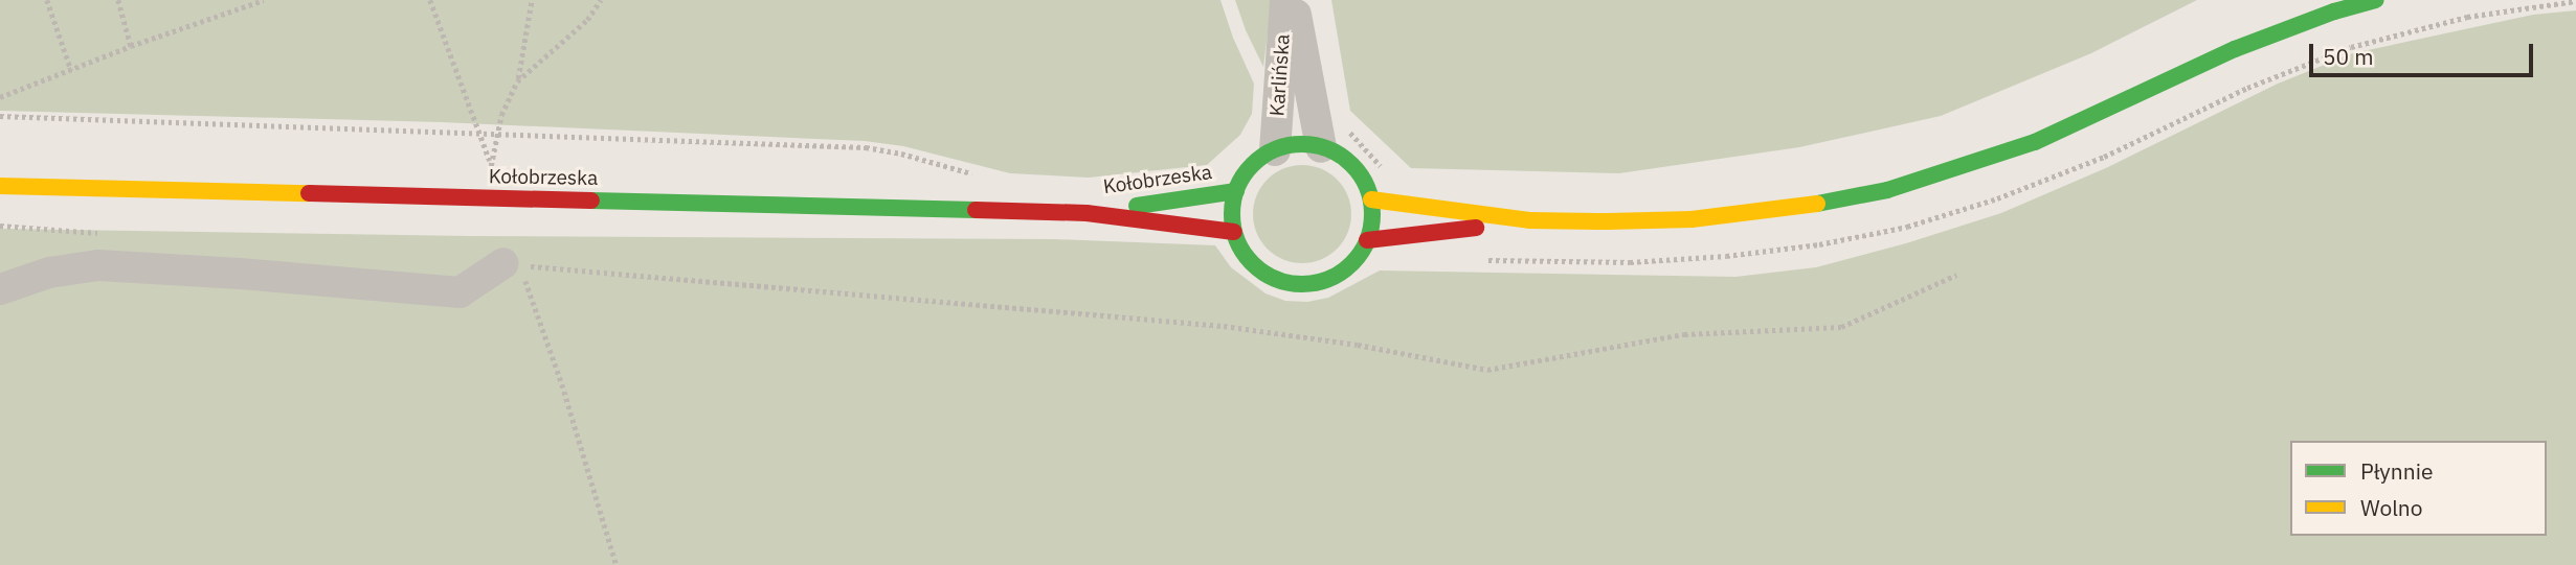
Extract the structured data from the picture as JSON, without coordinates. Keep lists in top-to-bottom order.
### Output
{
  "streets": {
    "main road": ["Kołobrzeska"],
    "street": ["Karlińska"]
  },
  "crossings": [
    ["Karlińska", "Kołobrzeska"]
  ],
  "legend": ["Płynnie", "Wolno"],
  "scale_bar": "50 m"
}
